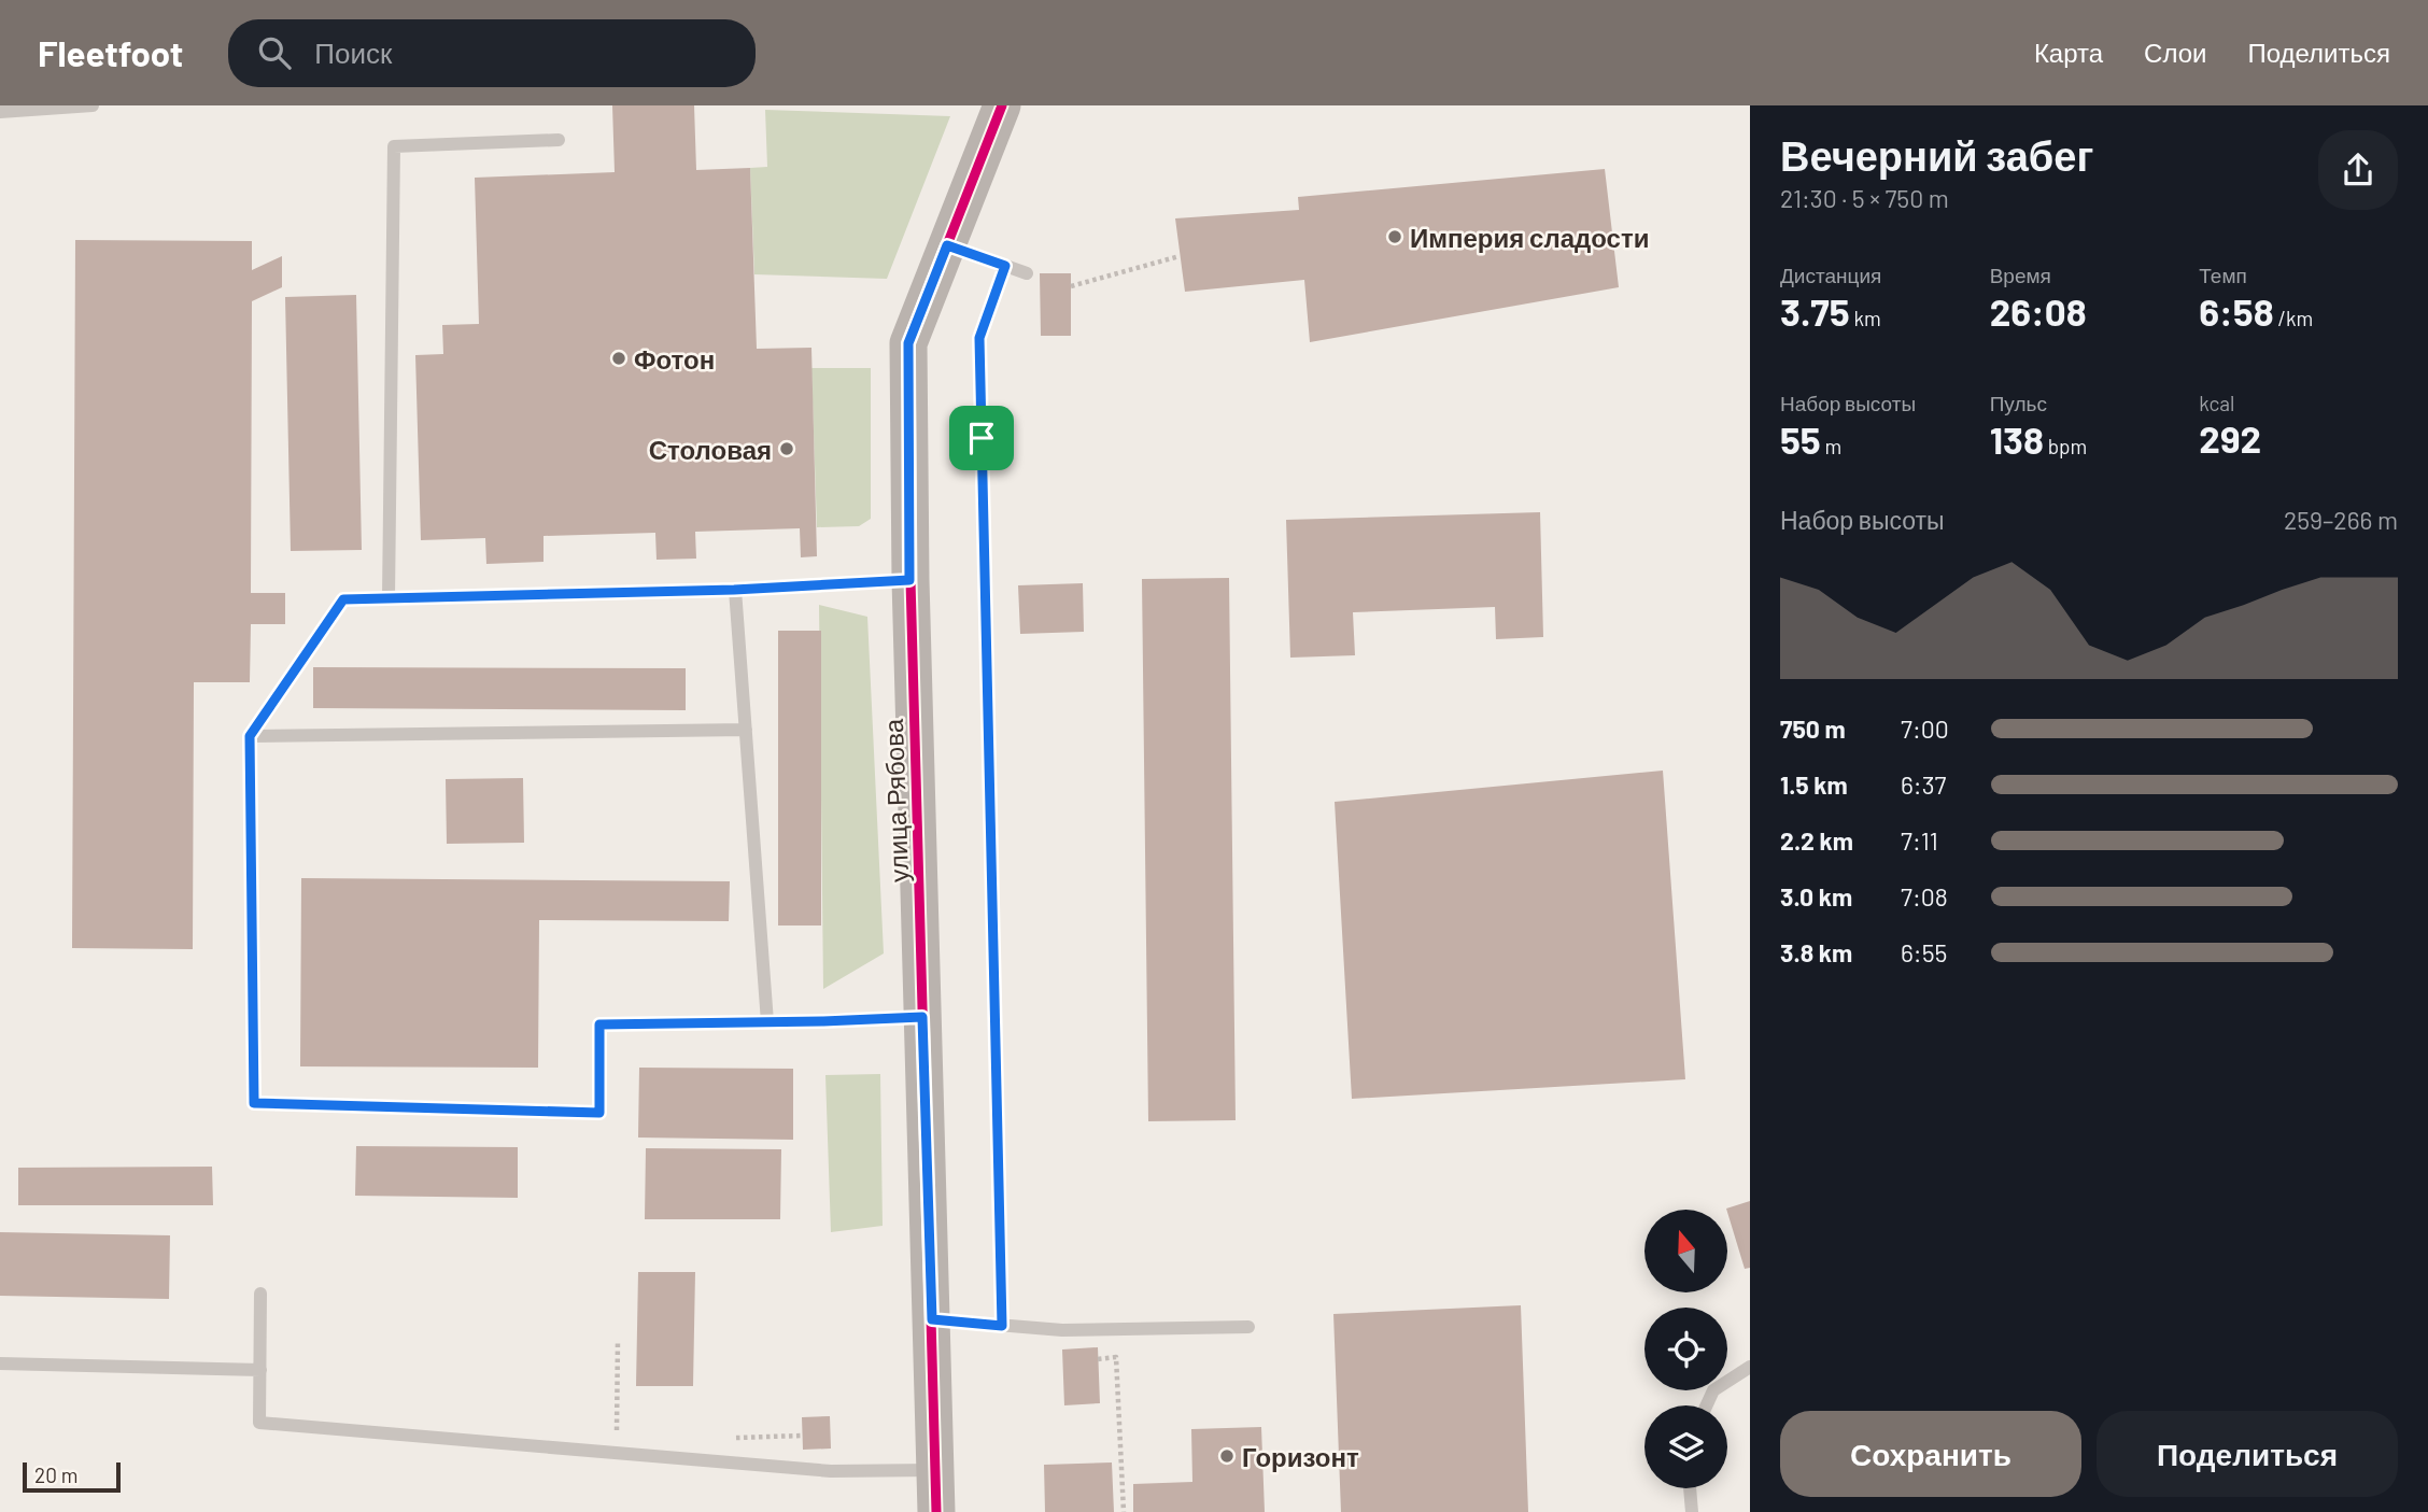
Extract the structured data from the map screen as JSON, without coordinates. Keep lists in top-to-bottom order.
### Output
{
  "streets": {
    "street": ["улица Рябова"]
  },
  "places": [
    "Империя сладости",
    "Фотон",
    "Столовая",
    "Горизонт"
  ],
  "scale_bar": "20 m",
  "north": "top",
  "page": {
    "header": "Fleetfoot",
    "search": "Поиск",
    "nav": ["Карта", "Слои", "Поделиться"],
    "heading": ["Вечерний забег", "21:30 · 5 × 750 m"],
    "stats": [
      ["Дистанция", "3.75 km"],
      ["Время", "26:08"],
      ["Темп", "6:58 /km"],
      ["Набор высоты", "55 m"],
      ["Пульс", "138 bpm"],
      ["kcal", "292"]
    ],
    "chart": ["Набор высоты", "259–266 m"],
    "list": [
      {
        "name": "750 m",
        "note": "7:00"
      },
      {
        "name": "1.5 km",
        "note": "6:37"
      },
      {
        "name": "2.2 km",
        "note": "7:11"
      },
      {
        "name": "3.0 km",
        "note": "7:08"
      },
      {
        "name": "3.8 km",
        "note": "6:55"
      }
    ],
    "buttons": ["Сохранить", "Поделиться"],
    "scale": "20 m"
  }
}
